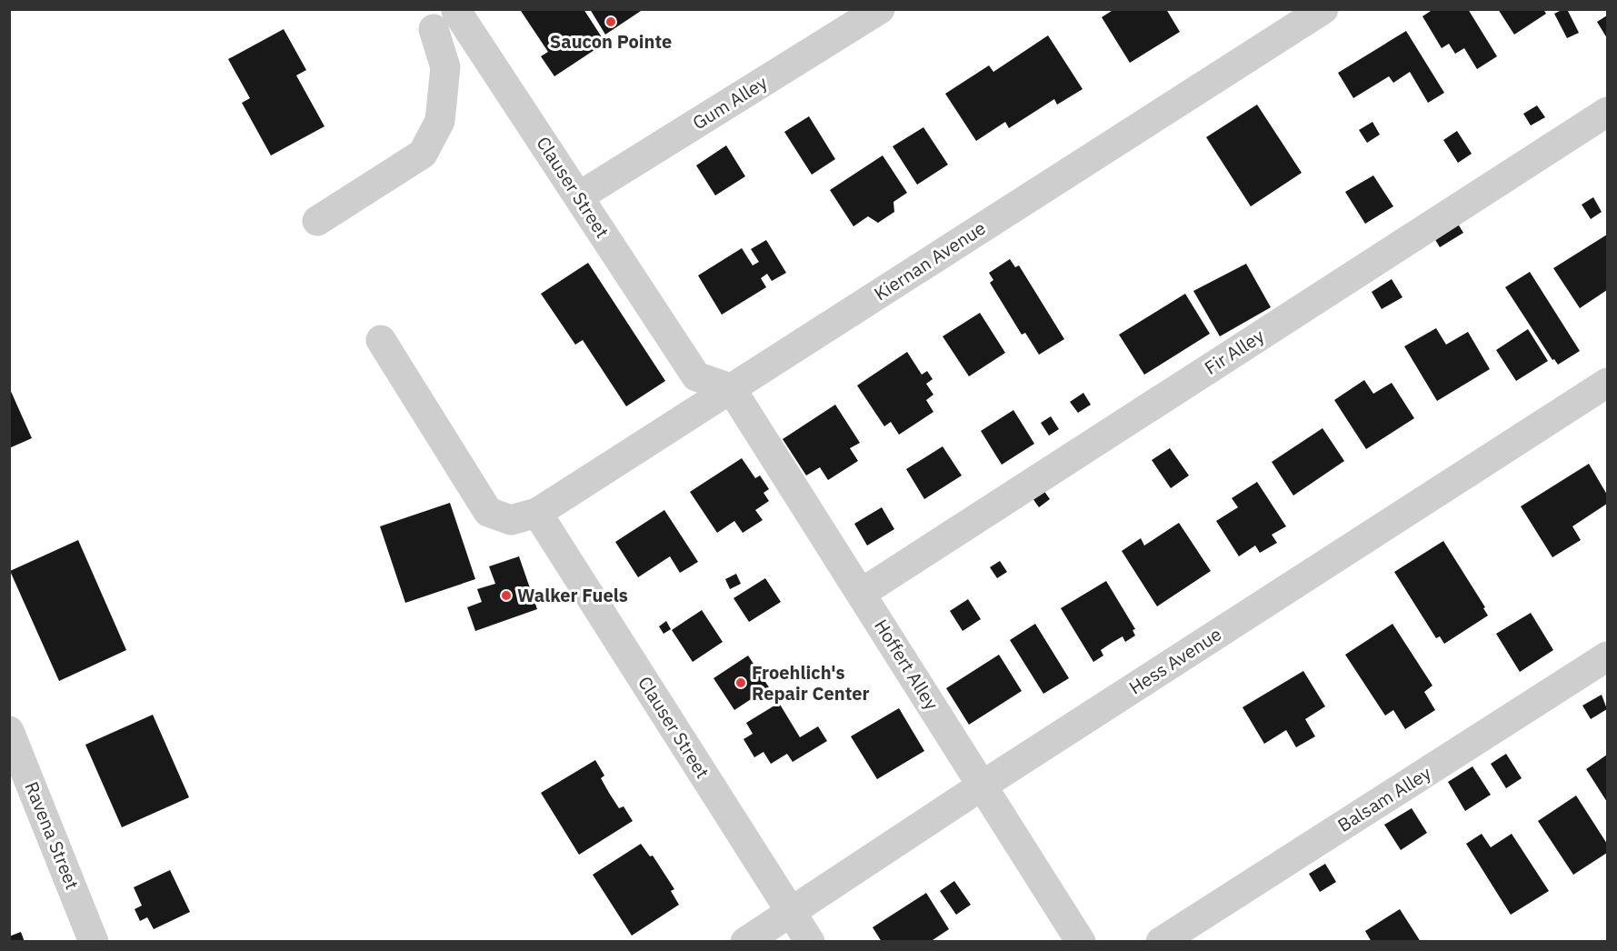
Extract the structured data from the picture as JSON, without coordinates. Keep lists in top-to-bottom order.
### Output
{
  "streets": {
    "street": [
      "Gum Alley",
      "Clauser Street",
      "Kiernan Avenue",
      "Fir Alley",
      "Hess Avenue",
      "Hoffert Alley",
      "Balsam Alley",
      "Ravena Street"
    ]
  },
  "crossings": [
    ["Gum Alley", "Clauser Street"],
    ["Clauser Street", "Kiernan Avenue"],
    ["Clauser Street", "Hess Avenue"],
    ["Clauser Street", "Hoffert Alley"],
    ["Kiernan Avenue", "Hoffert Alley"],
    ["Fir Alley", "Hoffert Alley"],
    ["Hess Avenue", "Hoffert Alley"]
  ],
  "places": ["Saucon Pointe", "Walker Fuels", "Froehlich's Repair Center"]
}
